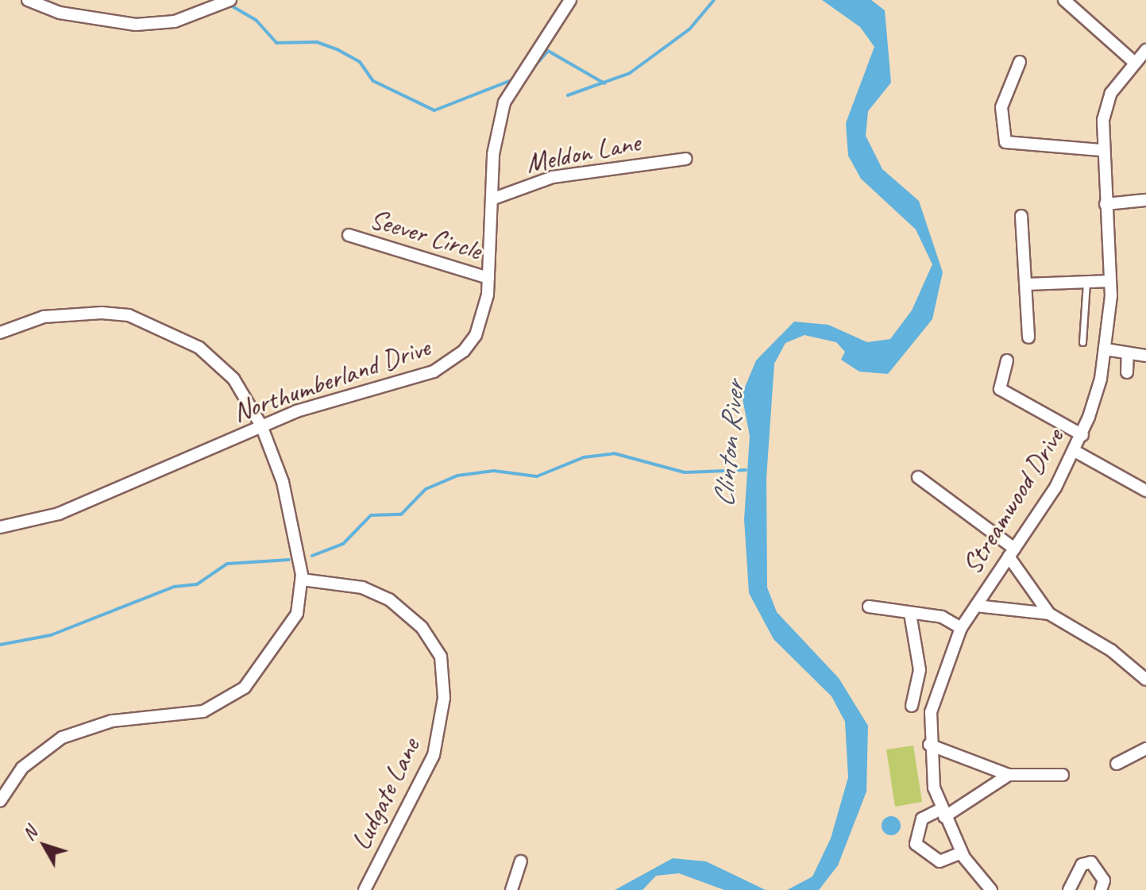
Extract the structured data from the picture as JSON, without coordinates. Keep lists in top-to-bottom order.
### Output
{
  "streets": {
    "street": [
      "Meldon Lane",
      "Seever Circle",
      "Northumberland Drive",
      "Streamwood Drive",
      "Ludgate Lane"
    ]
  },
  "crossings": [
    ["Meldon Lane", "Northumberland Drive"],
    ["Seever Circle", "Northumberland Drive"]
  ],
  "water": ["Clinton River"],
  "north": "top left"
}
